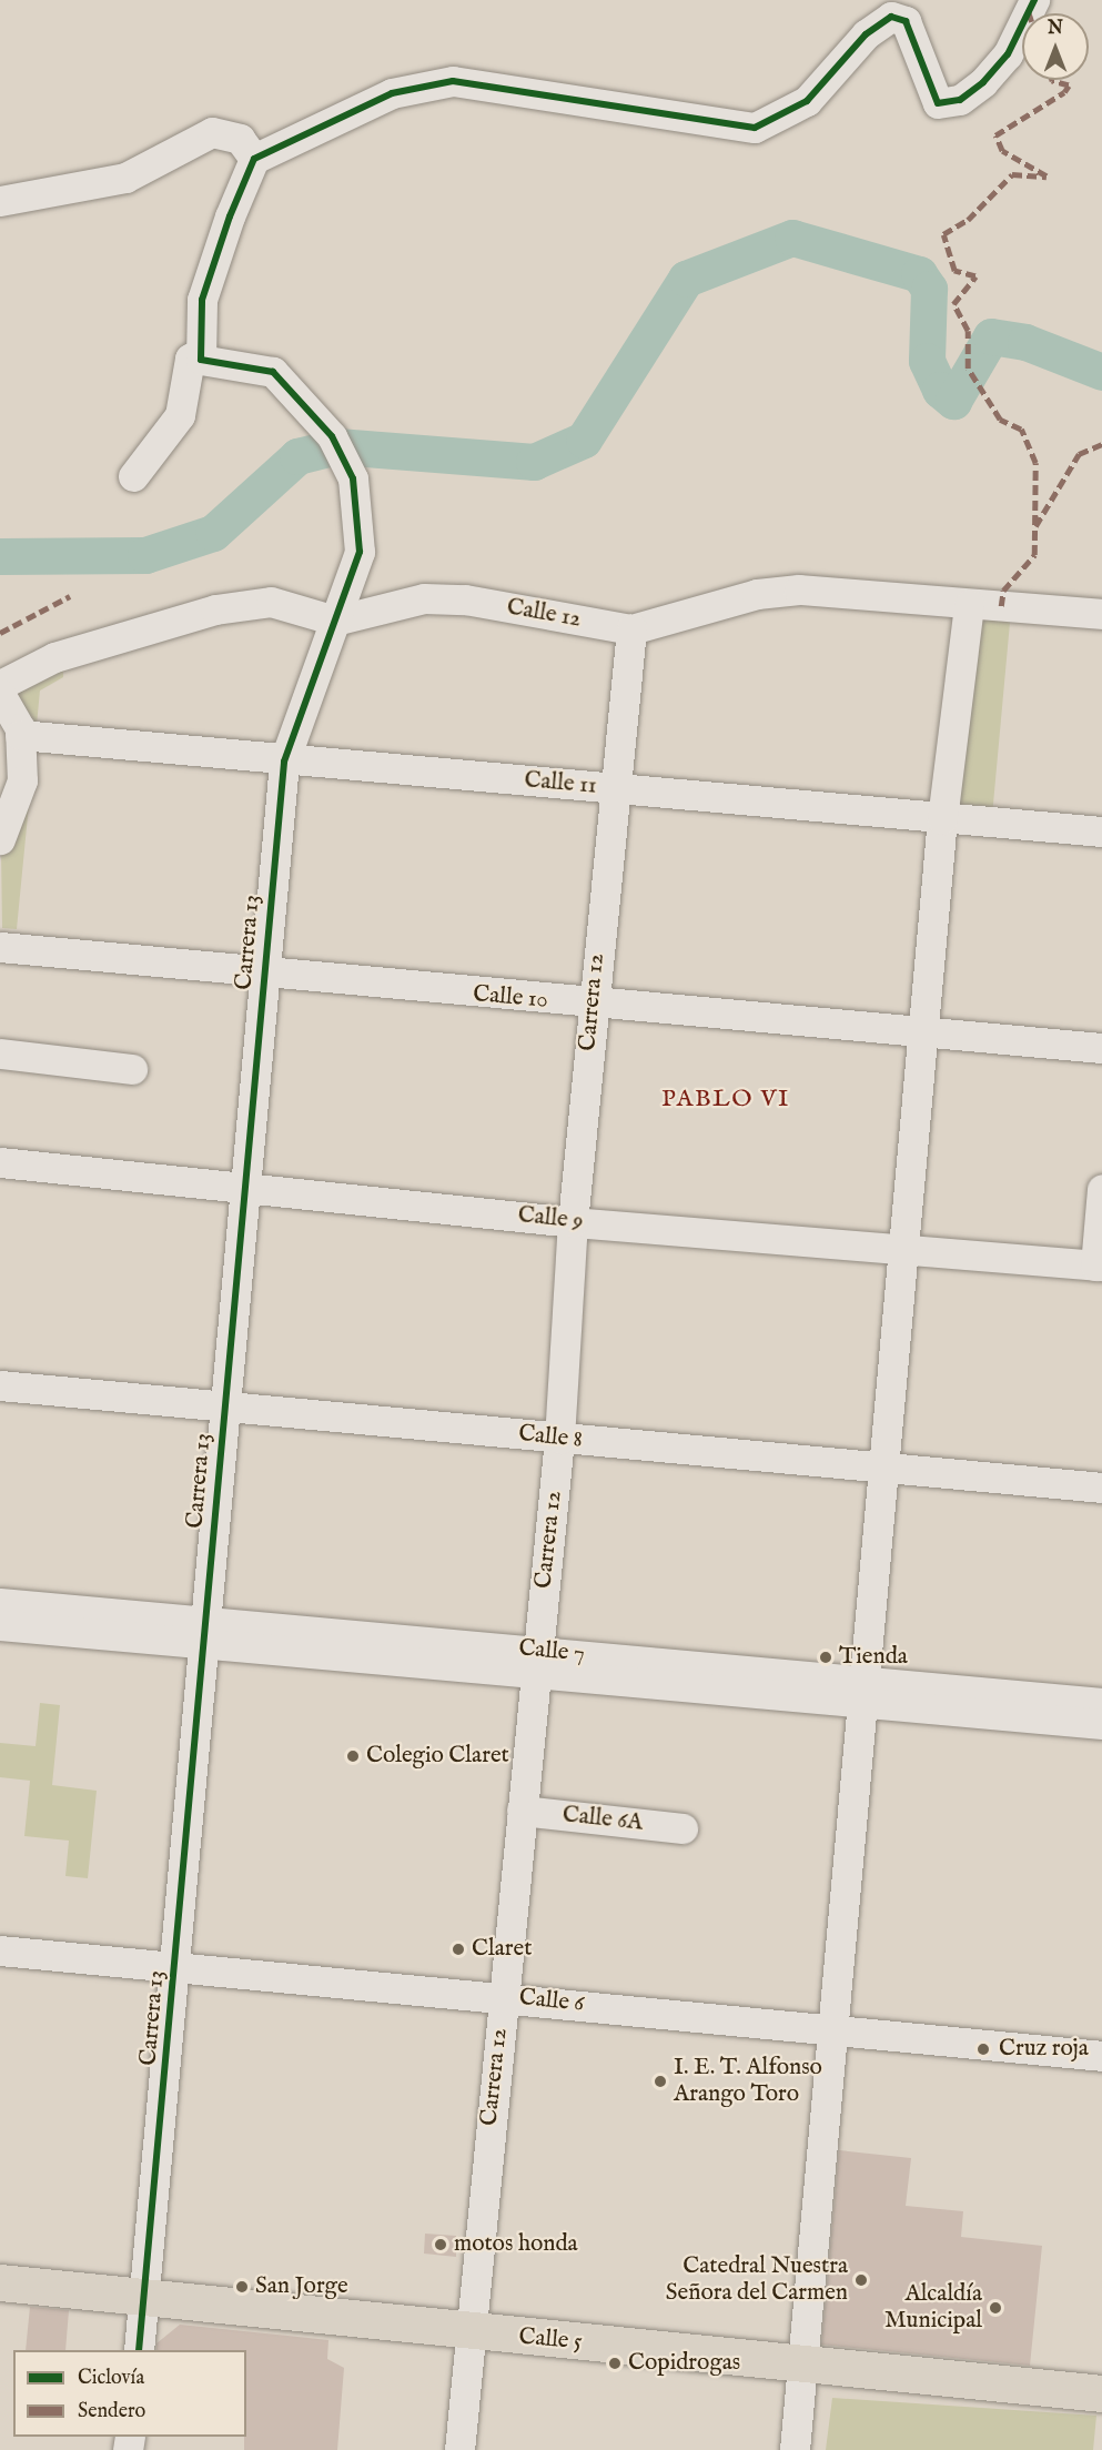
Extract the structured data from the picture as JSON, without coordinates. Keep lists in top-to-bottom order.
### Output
{
  "streets": {
    "main road": ["Calle 5"],
    "street": [
      "Calle 12",
      "Calle 11",
      "Carrera 13",
      "Calle 10",
      "Carrera 12",
      "Calle 9",
      "Calle 8",
      "Calle 7",
      "Calle 6A",
      "Calle 6"
    ]
  },
  "crossings": [
    ["Calle 12", "Carrera 13"],
    ["Calle 12", "Carrera 12"],
    ["Calle 11", "Carrera 13"],
    ["Calle 11", "Carrera 12"],
    ["Carrera 13", "Calle 10"],
    ["Carrera 13", "Calle 9"],
    ["Carrera 13", "Calle 8"],
    ["Carrera 13", "Calle 7"],
    ["Carrera 13", "Calle 6"],
    ["Carrera 13", "Calle 5"],
    ["Calle 10", "Carrera 12"],
    ["Carrera 12", "Calle 9"],
    ["Carrera 12", "Calle 8"],
    ["Carrera 12", "Calle 7"],
    ["Carrera 12", "Calle 6A"],
    ["Carrera 12", "Calle 6"],
    ["Carrera 12", "Calle 5"]
  ],
  "districts": ["PABLO VI"],
  "places": [
    "Tienda",
    "Colegio Claret",
    "Claret",
    "Cruz roja",
    "I. E. T. Alfonso Arango Toro",
    "motos honda",
    "Catedral Nuestra Señora del Carmen",
    "San Jorge",
    "Alcaldía Municipal",
    "Copidrogas"
  ],
  "legend": ["Ciclovía", "Sendero"],
  "north": "top"
}
